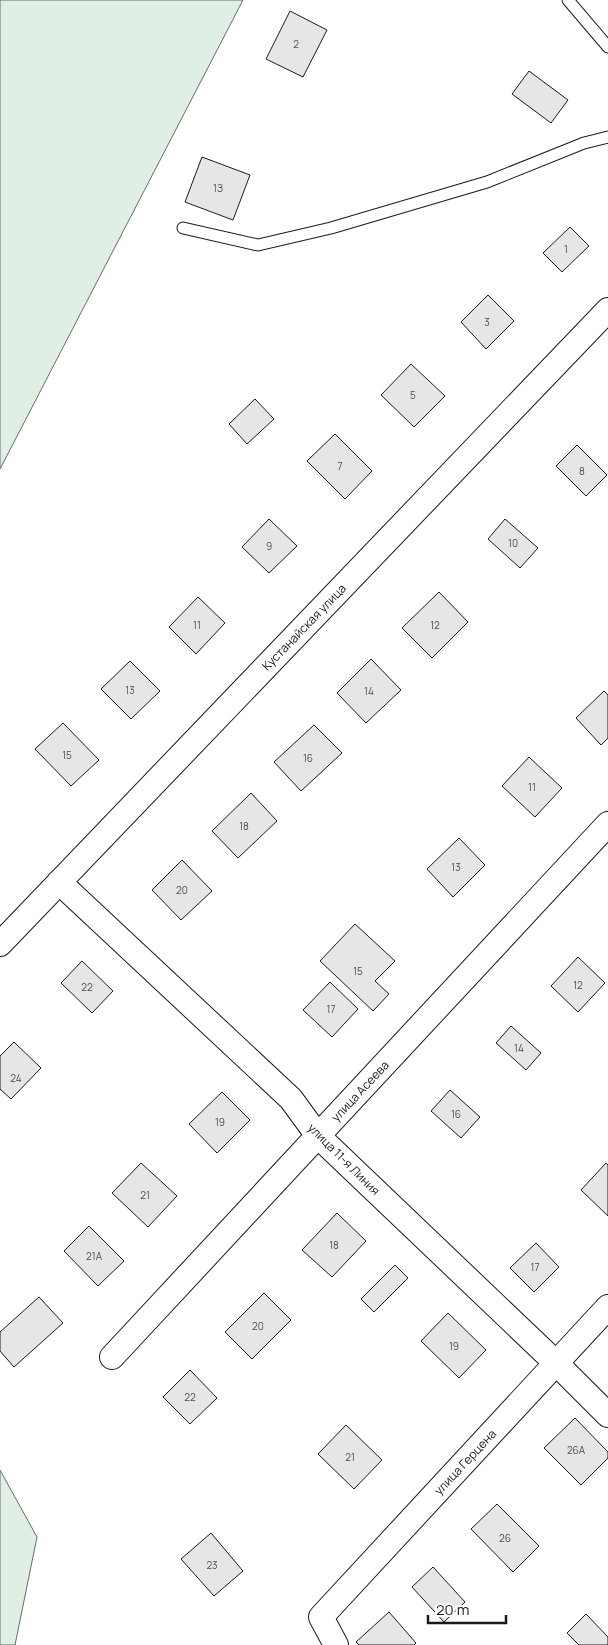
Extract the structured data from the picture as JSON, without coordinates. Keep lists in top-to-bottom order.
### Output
{
  "streets": {
    "street": [
      "Кустанайская улица",
      "улица Асеева",
      "улица 11-я Линия",
      "улица Герцена"
    ]
  },
  "crossings": [
    ["Кустанайская улица", "улица 11-я Линия"],
    ["улица Асеева", "улица 11-я Линия"],
    ["улица 11-я Линия", "улица Герцена"]
  ],
  "house_numbers": [
    "2",
    "1З",
    "1",
    "3",
    "5",
    "7",
    "8",
    "10",
    "9",
    "11",
    "12",
    "13",
    "14",
    "15",
    "16",
    "11",
    "18",
    "13",
    "20",
    "15",
    "12",
    "22",
    "17",
    "14",
    "24",
    "16",
    "19",
    "21",
    "18",
    "21А",
    "17",
    "20",
    "19",
    "22",
    "26А",
    "21",
    "26",
    "23"
  ],
  "scale_bar": "20 m"
}
